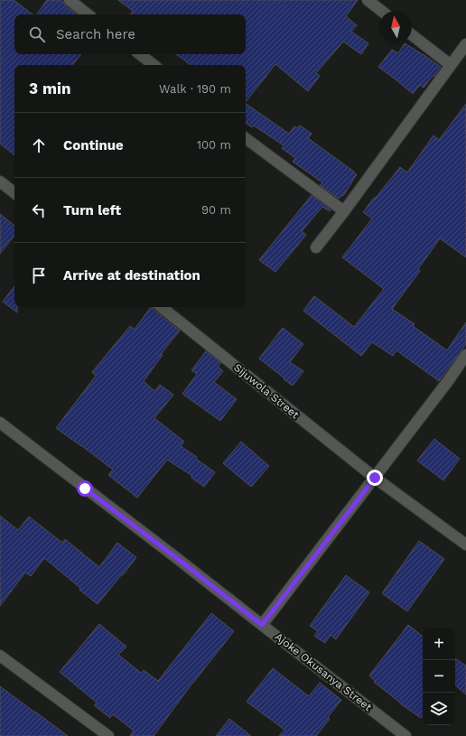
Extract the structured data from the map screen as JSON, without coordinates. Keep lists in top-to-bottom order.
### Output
{
  "streets": {
    "street": ["Sijuwola Street", "Ajoke Okusanya Street"]
  },
  "north": "top",
  "page": {
    "search": "Search here",
    "heading": ["3 min", "Walk · 190 m"],
    "list": [
      ["Continue", "100 m"],
      ["Turn left", "90 m"],
      "Arrive at destination"
    ],
    "map_buttons": ["+", "−"]
  }
}
